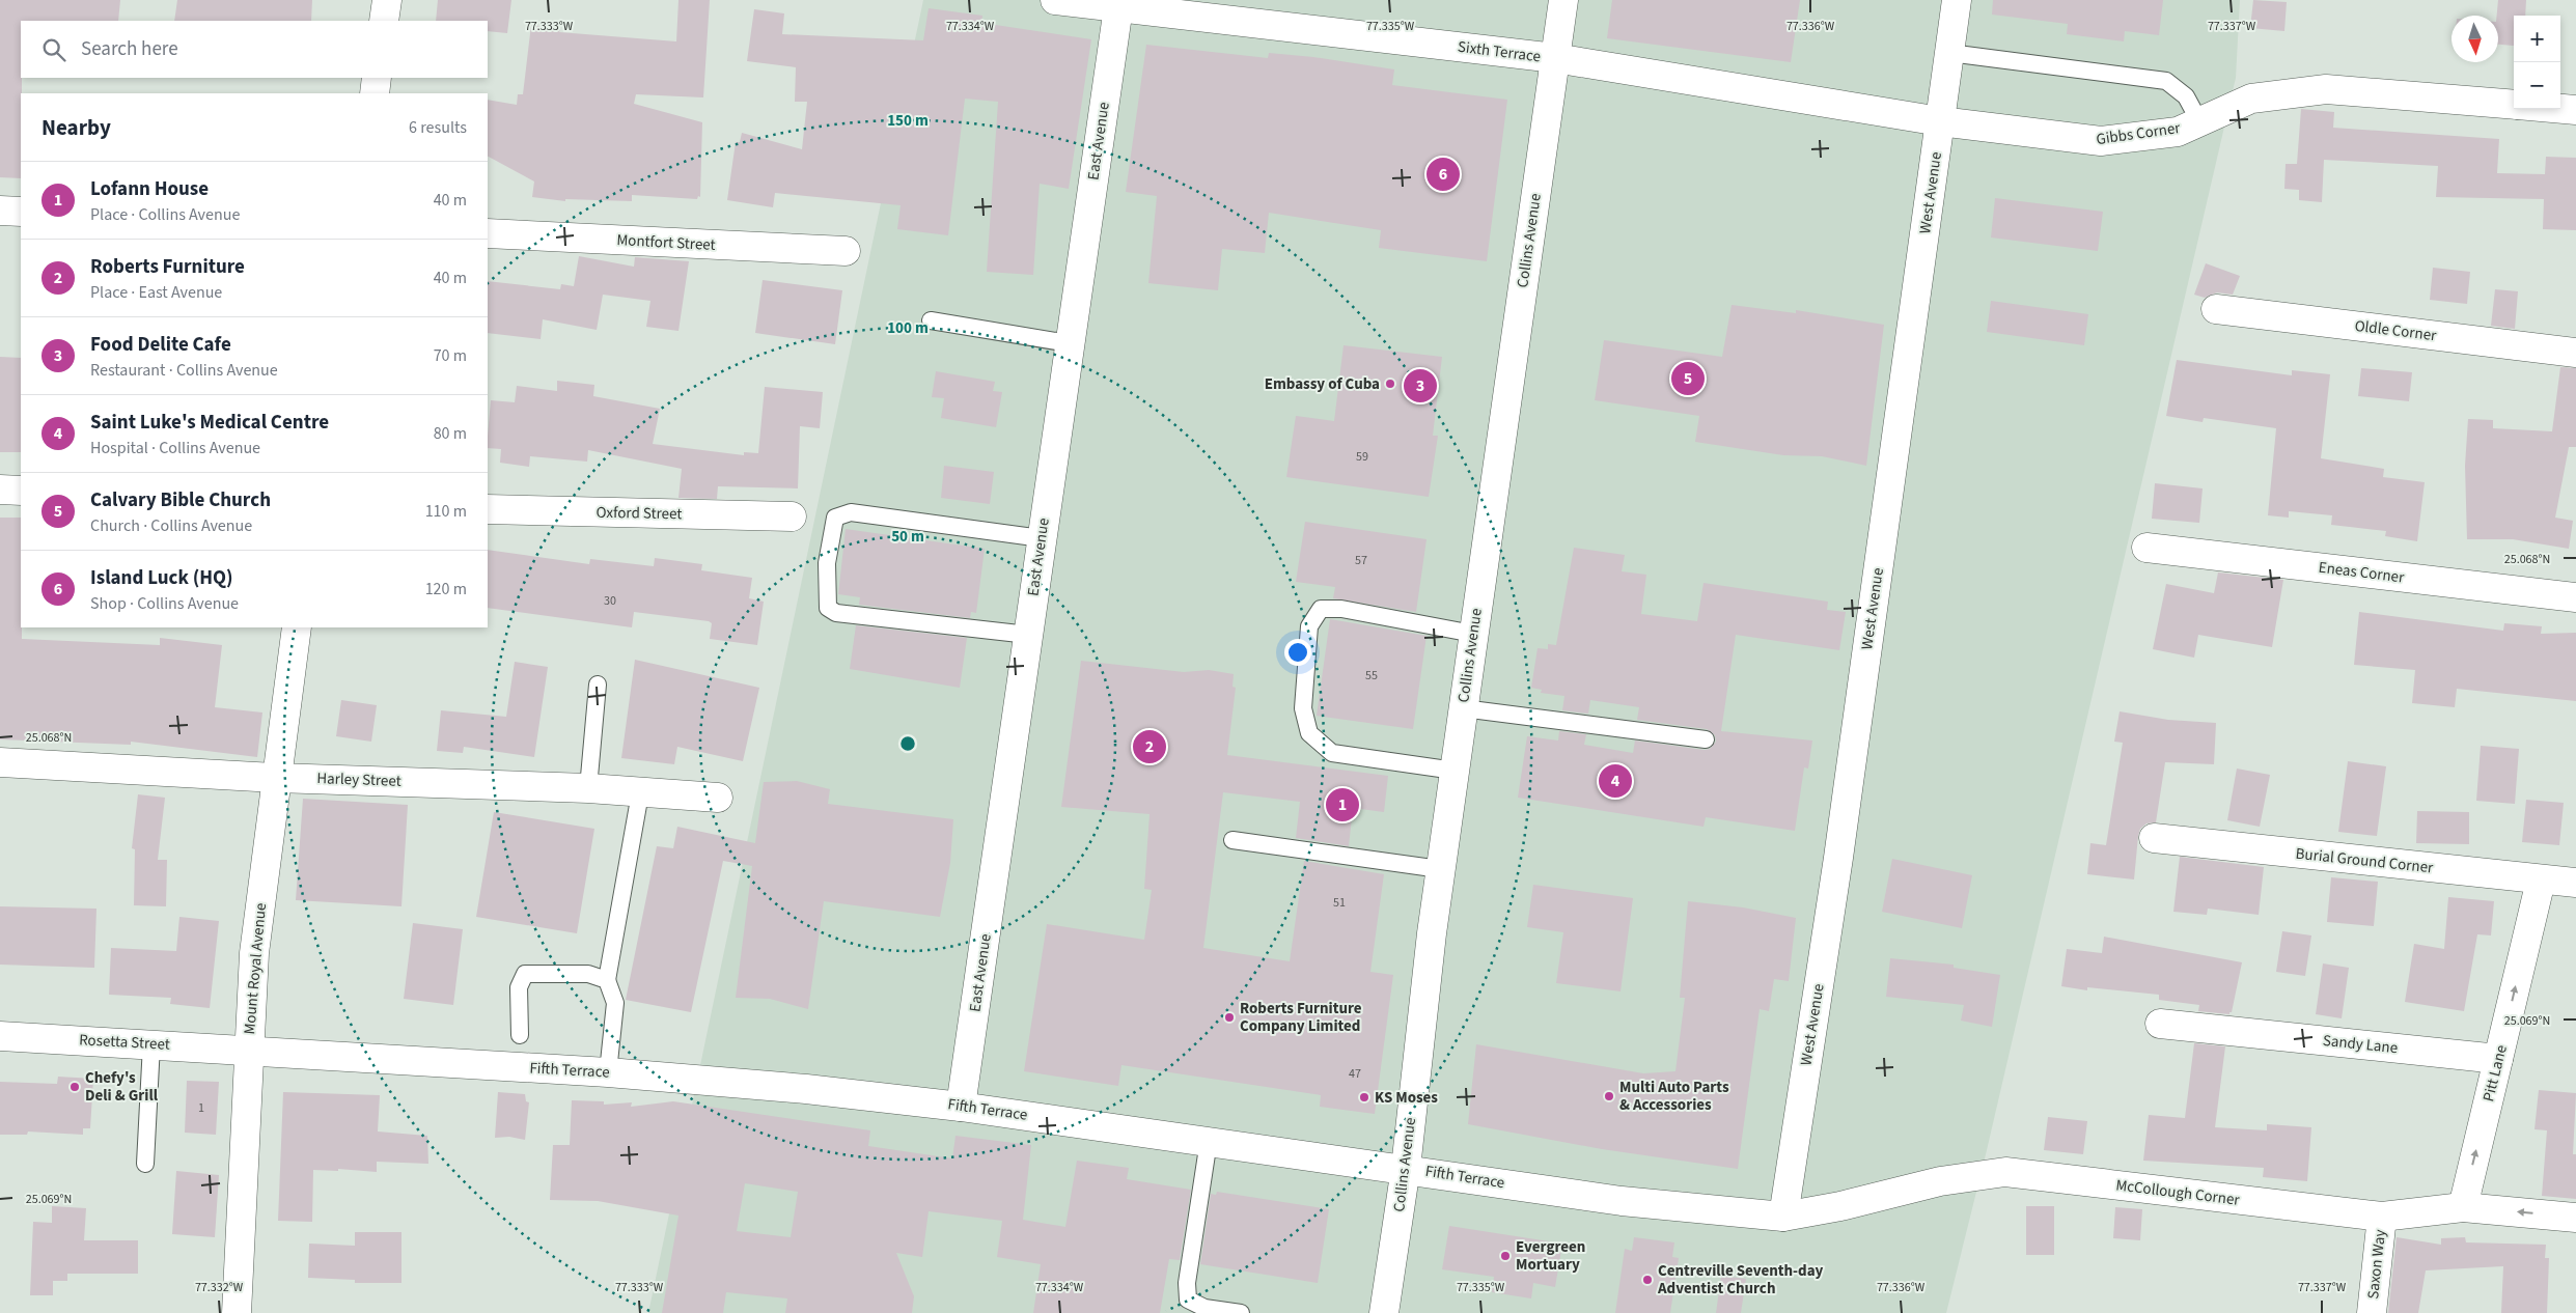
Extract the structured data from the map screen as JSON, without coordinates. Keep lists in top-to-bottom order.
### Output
{
  "streets": {
    "street": [
      "Sixth Terrace",
      "Gibbs Corner",
      "East Avenue",
      "West Avenue",
      "Collins Avenue",
      "Montfort Street",
      "Oldle Corner",
      "Oxford Street",
      "Eneas Corner",
      "Harley Street",
      "Burial Ground Corner",
      "Mount Royal Avenue",
      "Rosetta Street",
      "Sandy Lane",
      "Fifth Terrace",
      "Pitt Lane",
      "McCollough Corner",
      "Saxon Way"
    ]
  },
  "crossings": [
    ["Sixth Terrace", "Gibbs Corner"],
    ["Sixth Terrace", "East Avenue"],
    ["Sixth Terrace", "West Avenue"],
    ["Sixth Terrace", "Collins Avenue"],
    ["Gibbs Corner", "West Avenue"],
    ["East Avenue", "Fifth Terrace"],
    ["West Avenue", "Fifth Terrace"],
    ["West Avenue", "McCollough Corner"],
    ["Collins Avenue", "Fifth Terrace"],
    ["Harley Street", "Mount Royal Avenue"],
    ["Burial Ground Corner", "Pitt Lane"],
    ["Mount Royal Avenue", "Rosetta Street"],
    ["Mount Royal Avenue", "Fifth Terrace"],
    ["Rosetta Street", "Fifth Terrace"],
    ["Sandy Lane", "Pitt Lane"],
    ["Fifth Terrace", "McCollough Corner"],
    ["Pitt Lane", "McCollough Corner"],
    ["McCollough Corner", "Saxon Way"]
  ],
  "one_way": ["Pitt Lane"],
  "places": [
    "Embassy of Cuba",
    "Roberts Furniture Company Limited",
    "Chefy's Deli & Grill",
    "Multi Auto Parts & Accessories",
    "KS Moses",
    "Evergreen Mortuary",
    "Centreville Seventh-day Adventist Church"
  ],
  "house_numbers": [
    "59",
    "57",
    "30",
    "55",
    "51",
    "47",
    "1"
  ],
  "north": "bottom",
  "page": {
    "map_buttons": ["+", "−"],
    "search": "Search here",
    "heading": ["Nearby", "6 results"],
    "pins": [
      "6",
      "5",
      "3",
      "2",
      "4",
      "1"
    ],
    "list": [
      {
        "mark": "1",
        "name": "Lofann House",
        "note": "Place · Collins Avenue",
        "value": "40 m"
      },
      {
        "mark": "2",
        "name": "Roberts Furniture",
        "note": "Place · East Avenue",
        "value": "40 m"
      },
      {
        "mark": "3",
        "name": "Food Delite Cafe",
        "note": "Restaurant · Collins Avenue",
        "value": "70 m"
      },
      {
        "mark": "4",
        "name": "Saint Luke's Medical Centre",
        "note": "Hospital · Collins Avenue",
        "value": "80 m"
      },
      {
        "mark": "5",
        "name": "Calvary Bible Church",
        "note": "Church · Collins Avenue",
        "value": "110 m"
      },
      {
        "mark": "6",
        "name": "Island Luck (HQ)",
        "note": "Shop · Collins Avenue",
        "value": "120 m"
      }
    ]
  },
  "coordinates": [
    "77.333°W",
    "77.334°W",
    "77.335°W",
    "77.336°W",
    "77.337°W",
    "25.068°N",
    "25.069°N",
    "77.332°W"
  ],
  "rings": ["150 m", "100 m", "50 m"]
}
